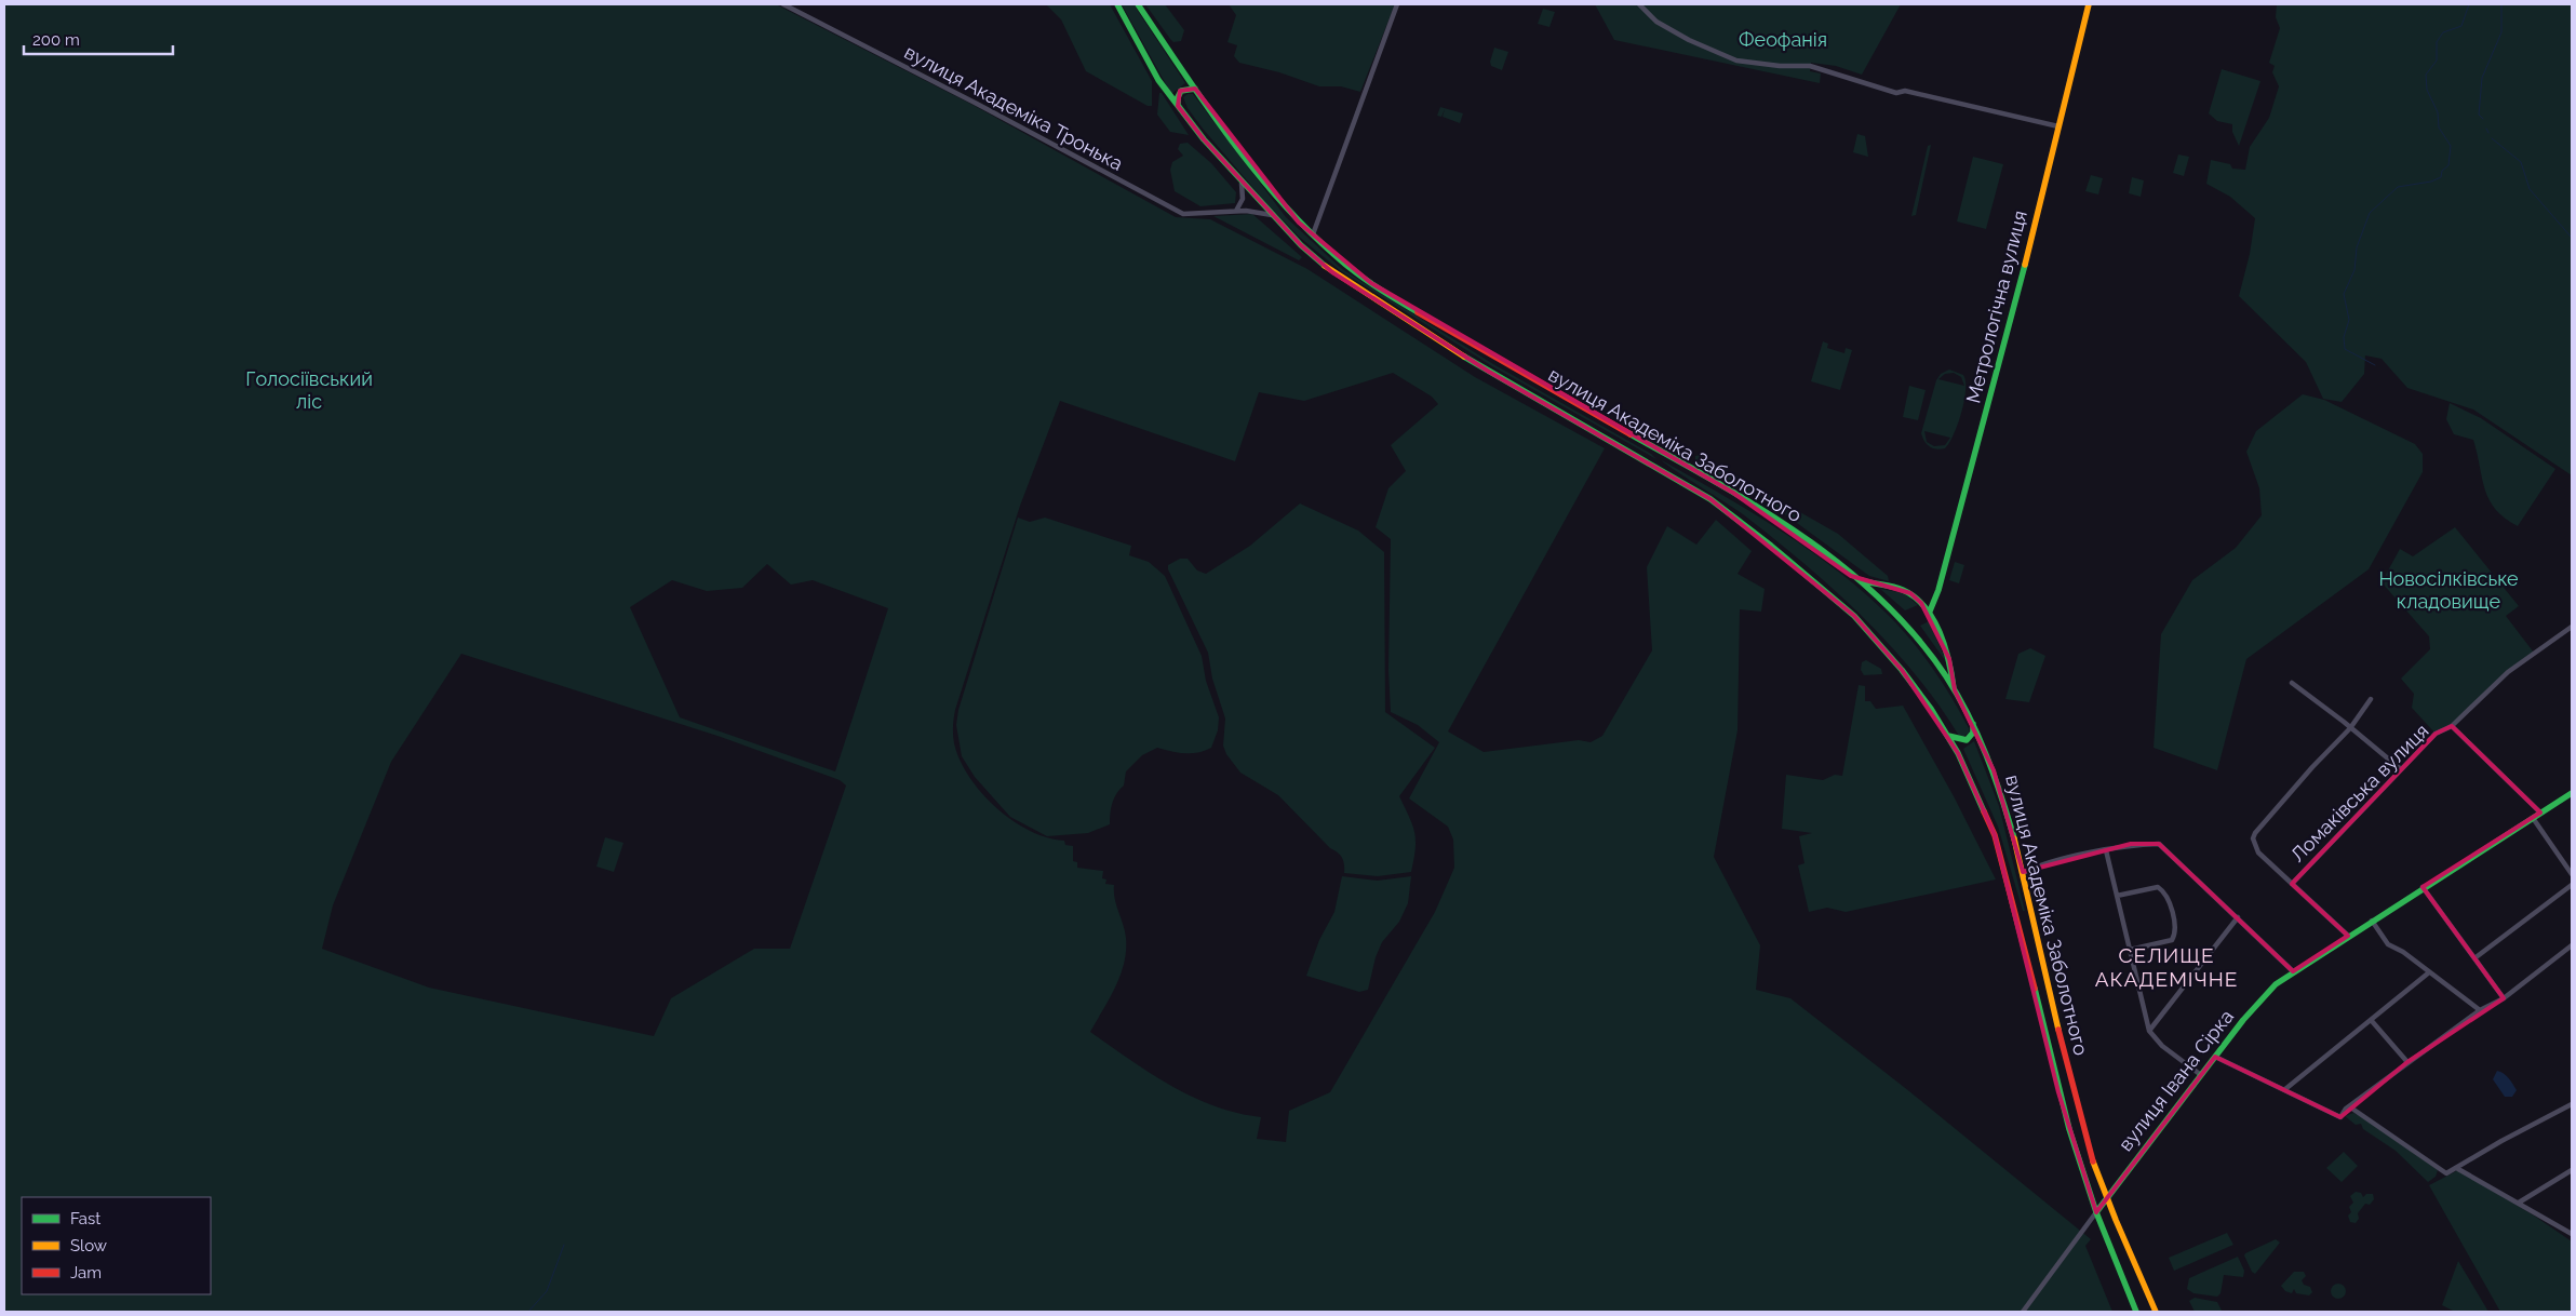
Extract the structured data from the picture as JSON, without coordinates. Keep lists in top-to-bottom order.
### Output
{
  "streets": {
    "main road": ["Метрологічна вулиця", "вулиця Академіка Заболотного", "вулиця Івана Сірка"],
    "street": ["вулиця Академіка Тронька", "Ломаківська вулиця"]
  },
  "crossings": [
    ["вулиця Академіка Тронька", "вулиця Академіка Заболотного"],
    ["вулиця Академіка Заболотного", "вулиця Івана Сірка"]
  ],
  "districts": ["СЕЛИЩЕ АКАДЕМІЧНЕ"],
  "parks": ["Феофанія", "Голосіївський ліс", "Новосілківське кладовище"],
  "legend": ["Fast", "Slow", "Jam"],
  "scale_bar": "200 m"
}
